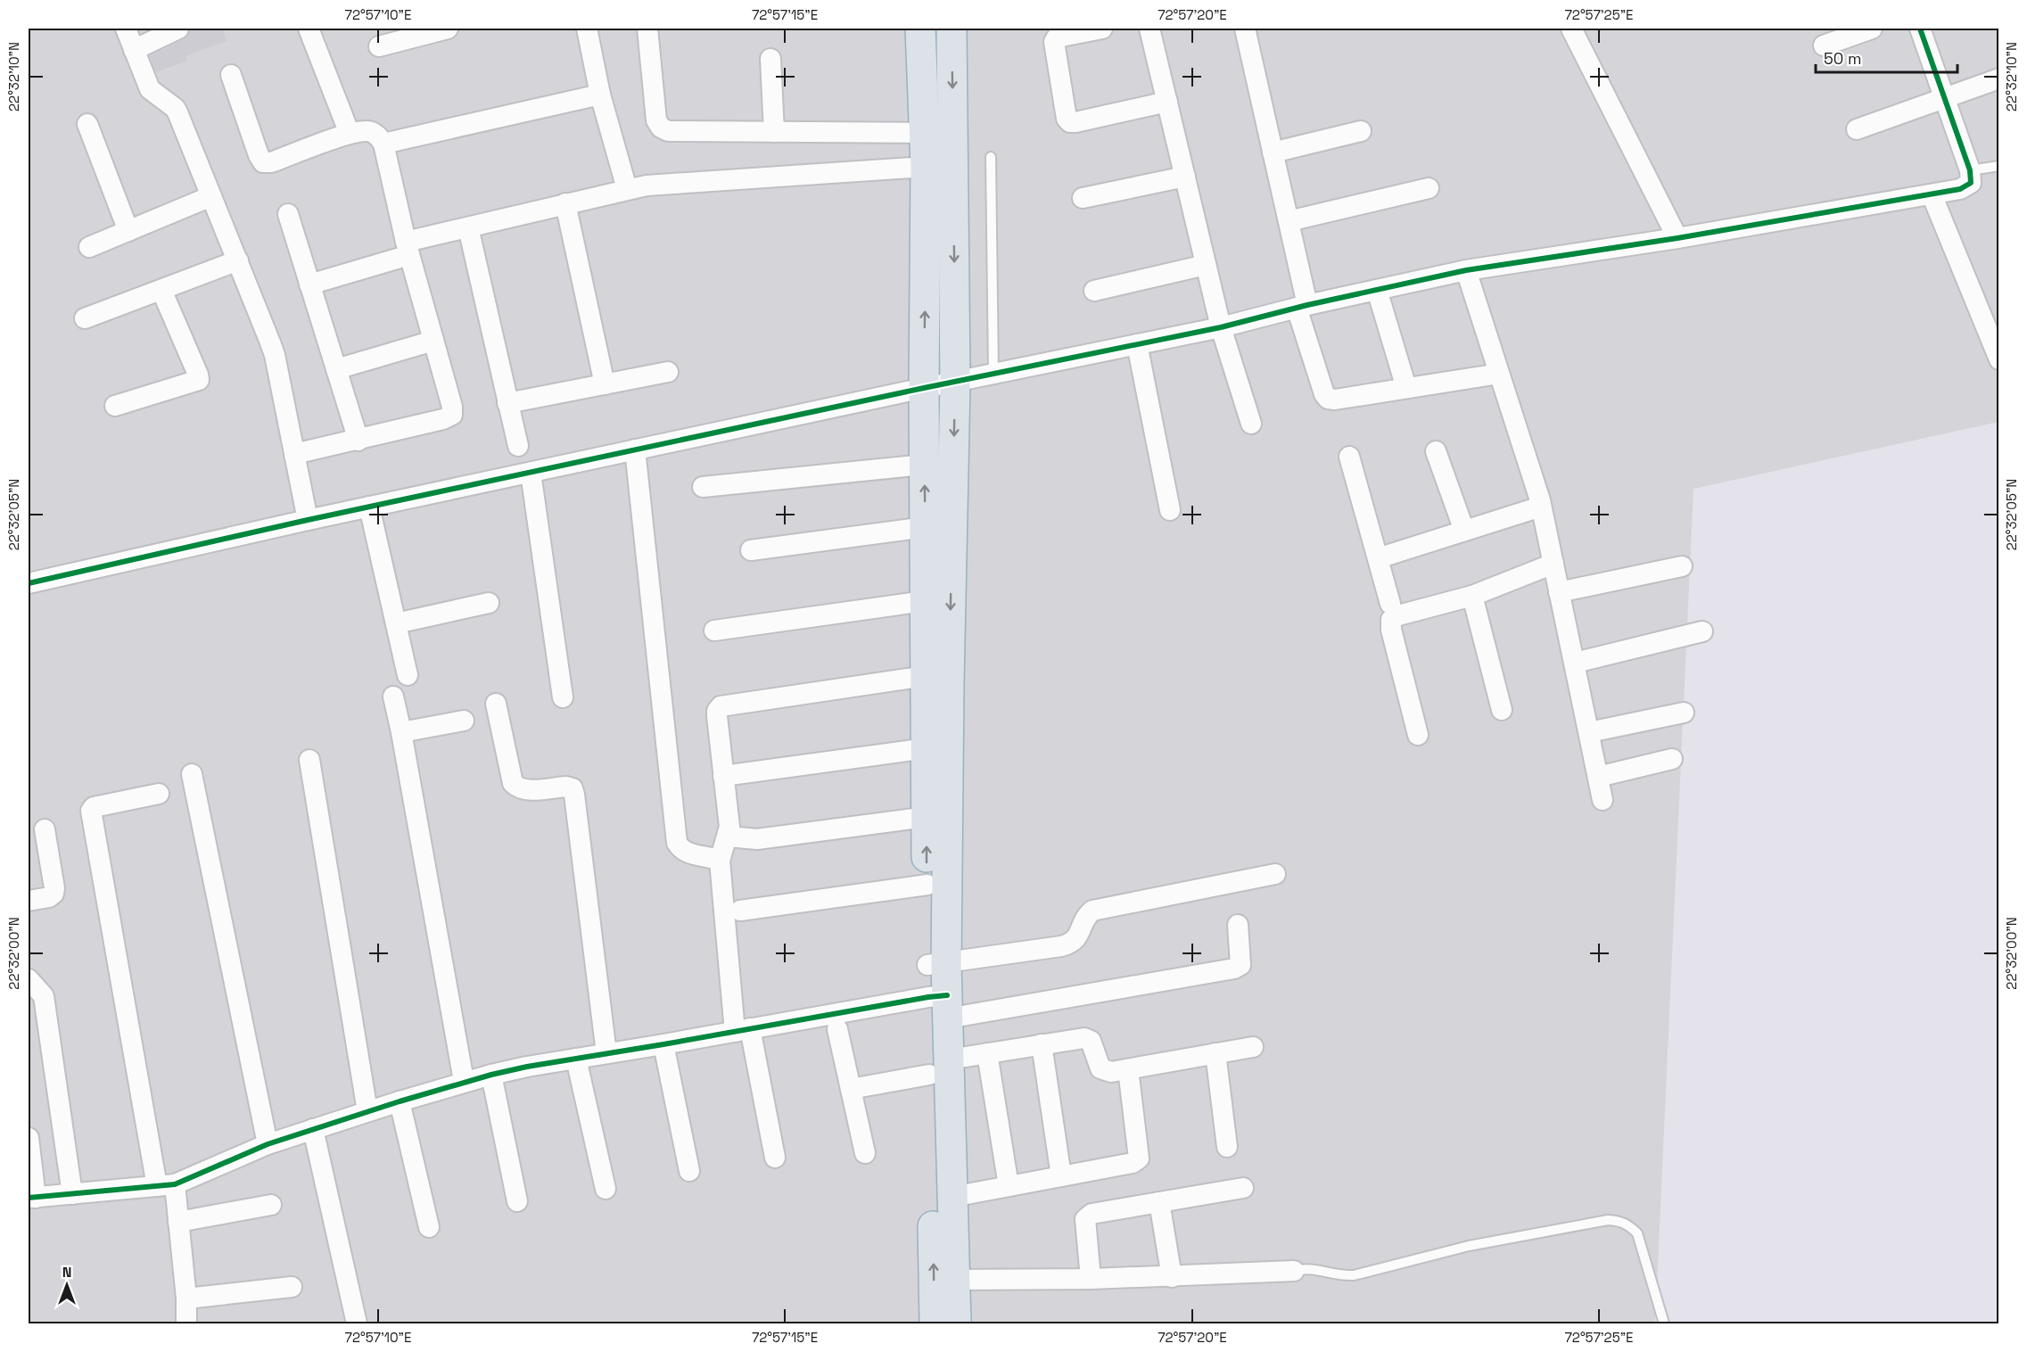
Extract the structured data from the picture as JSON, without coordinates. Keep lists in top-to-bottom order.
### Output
{
  "scale_bar": "50 m",
  "north": "top",
  "coordinates": [
    "72°57'10\"E",
    "72°57'15\"E",
    "72°57'20\"E",
    "72°57'25\"E",
    "22°32'10\"N",
    "22°32'05\"N",
    "22°32'00\"N"
  ]
}
